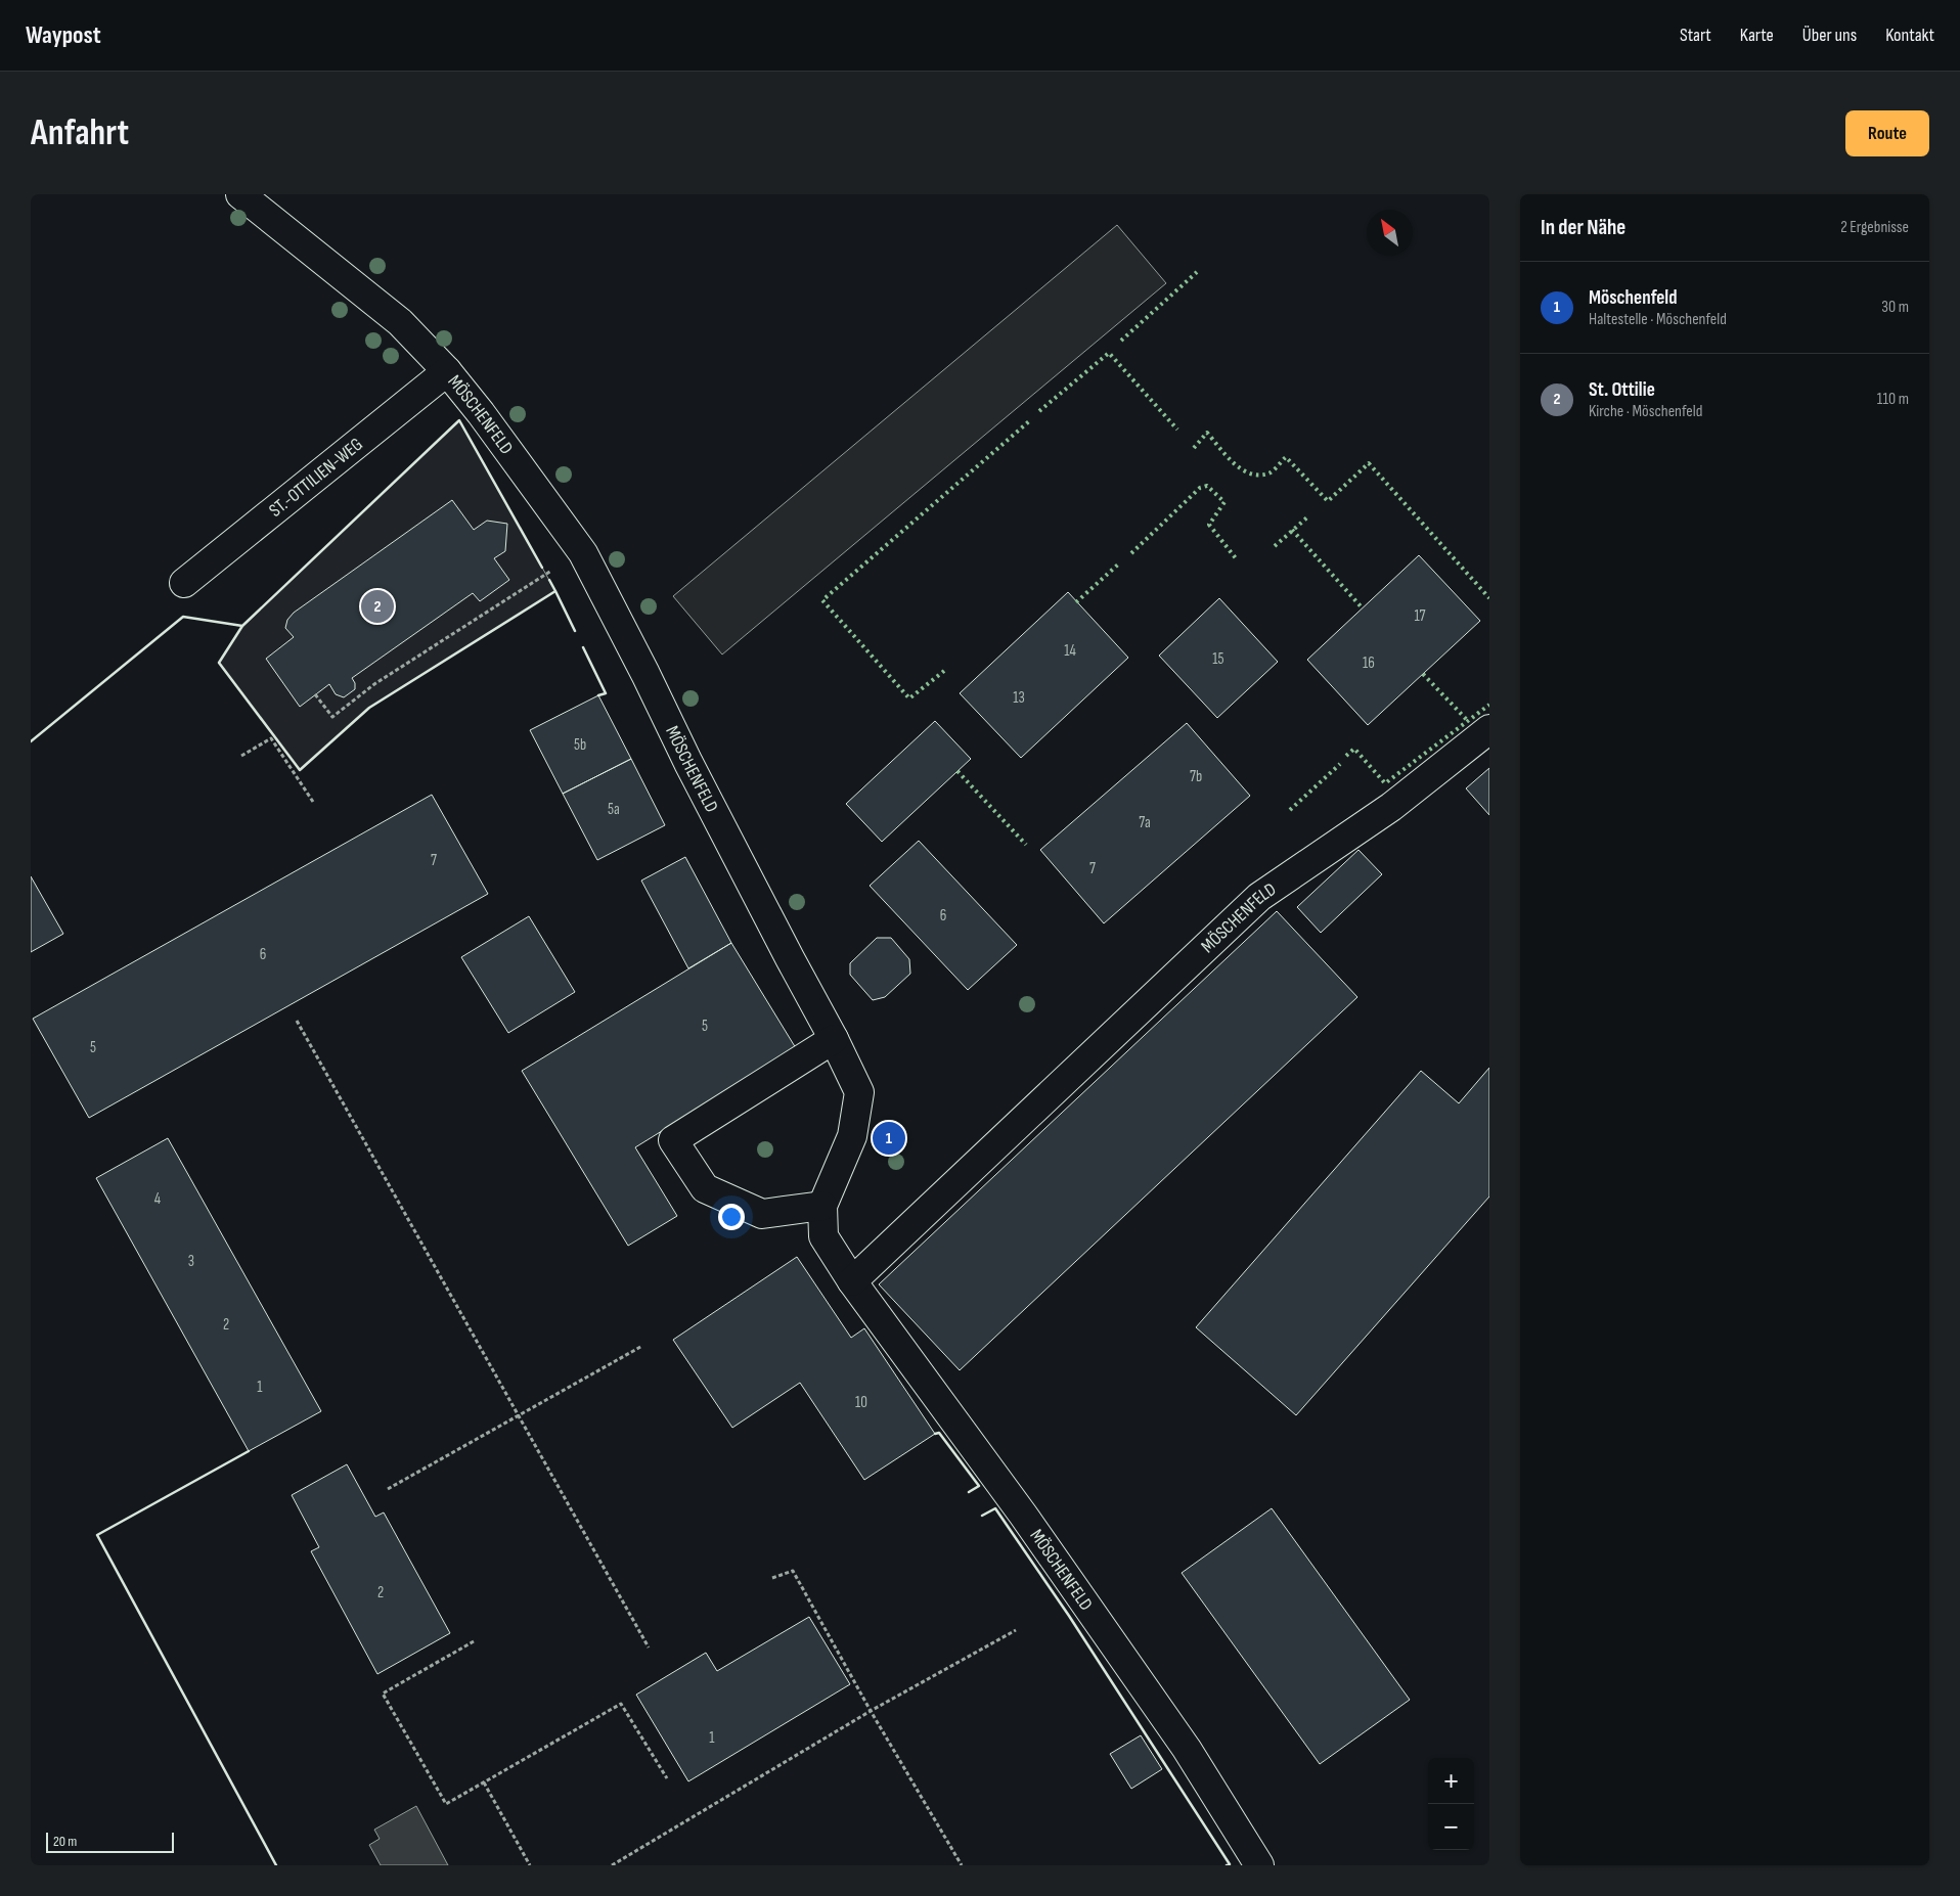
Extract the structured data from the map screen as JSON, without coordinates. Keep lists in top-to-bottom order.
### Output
{
  "streets": {
    "street": ["MÖSCHENFELD", "ST.-OTTILIEN-WEG"]
  },
  "crossings": [
    ["MÖSCHENFELD", "ST.-OTTILIEN-WEG"]
  ],
  "house_numbers": [
    "17",
    "14",
    "15",
    "16",
    "13",
    "5b",
    "7b",
    "5a",
    "7a",
    "7",
    "7",
    "6",
    "6",
    "5",
    "5",
    "4",
    "3",
    "2",
    "1",
    "10",
    "2",
    "1"
  ],
  "scale_bar": "20 m",
  "north": "top left",
  "page": {
    "header": "Waypost",
    "nav": [
      "Start",
      "Karte",
      "Über uns",
      "Kontakt"
    ],
    "buttons": "Route",
    "title": "Anfahrt",
    "heading": ["In der Nähe", "2 Ergebnisse"],
    "list": [
      {
        "mark": "1",
        "name": "Möschenfeld",
        "note": "Haltestelle · Möschenfeld",
        "value": "30 m"
      },
      {
        "mark": "2",
        "name": "St. Ottilie",
        "note": "Kirche · Möschenfeld",
        "value": "110 m"
      }
    ],
    "pins": ["2", "1"],
    "map_buttons": ["+", "−"],
    "scale": "20 m"
  }
}
